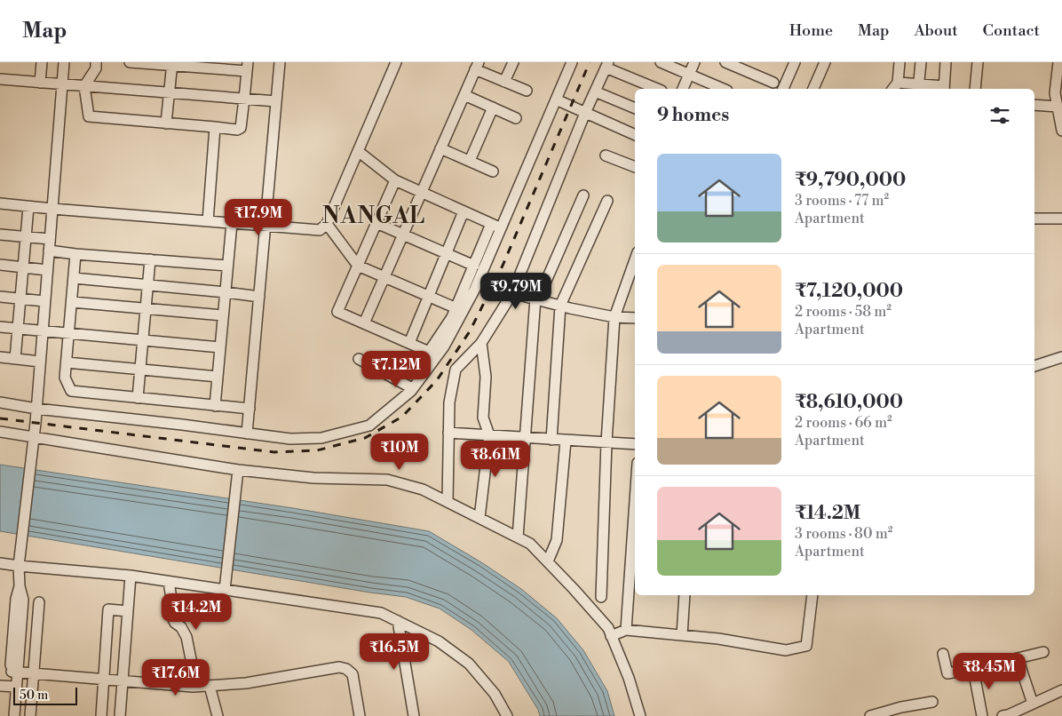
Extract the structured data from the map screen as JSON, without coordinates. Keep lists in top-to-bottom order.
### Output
{
  "districts": ["NANGAL"],
  "scale_bar": "50 m",
  "page": {
    "header": "Map",
    "nav": [
      "Home",
      "Map",
      "About",
      "Contact"
    ],
    "heading": "9 homes",
    "list": [
      {
        "name": "₹9,790,000",
        "note": "3 rooms · 77 m² · Apartment"
      },
      {
        "name": "₹7,120,000",
        "note": "2 rooms · 58 m² · Apartment"
      },
      {
        "name": "₹8,610,000",
        "note": "2 rooms · 66 m² · Apartment"
      },
      {
        "name": "₹14.2M",
        "note": "3 rooms · 80 m² · Apartment"
      }
    ],
    "price": [
      "₹17.9M",
      "₹9.79M",
      "₹7.12M",
      "₹10M",
      "₹8.61M",
      "₹14.2M",
      "₹16.5M",
      "₹8.45M",
      "₹17.6M"
    ],
    "scale": "50 m"
  }
}
